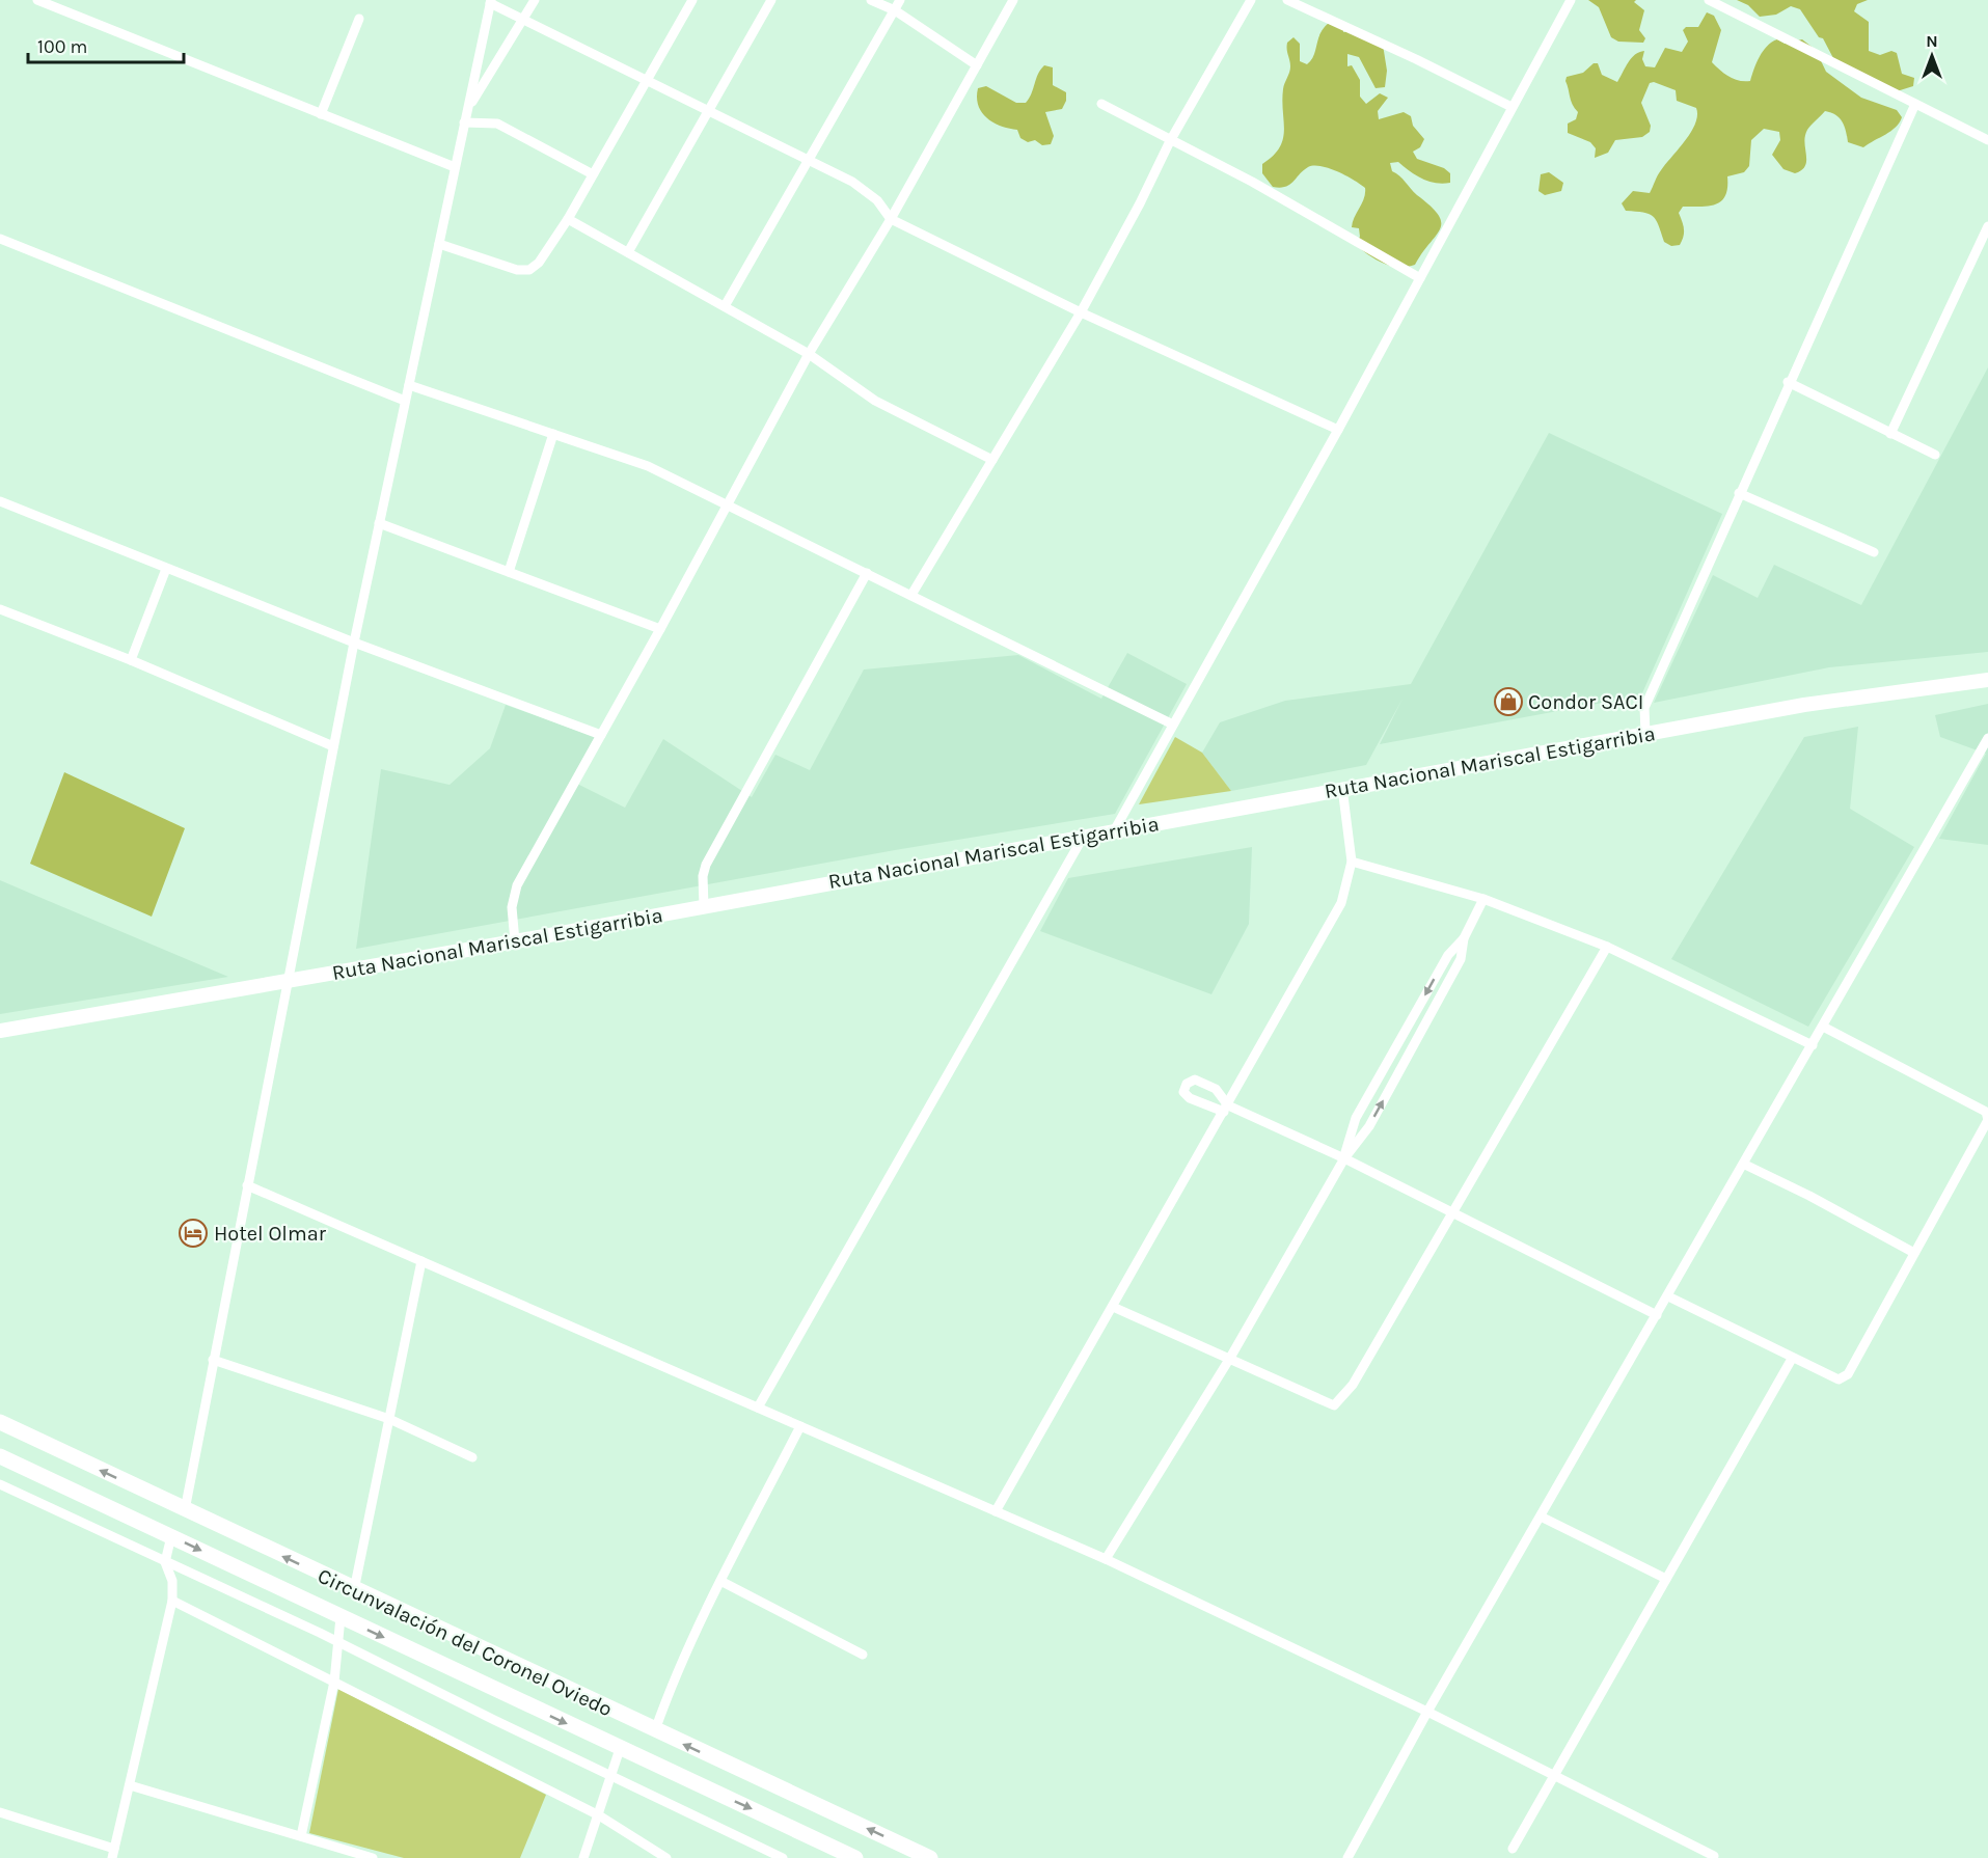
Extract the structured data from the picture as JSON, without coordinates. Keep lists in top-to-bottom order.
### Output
{
  "streets": {
    "highway": ["Circunvalación del Coronel Oviedo"],
    "main road": ["Ruta Nacional Mariscal Estigarribia"]
  },
  "places": {
    "shop": ["Condor SACI"],
    "hotel": ["Hotel Olmar"]
  },
  "scale_bar": "100 m",
  "north": "top"
}
